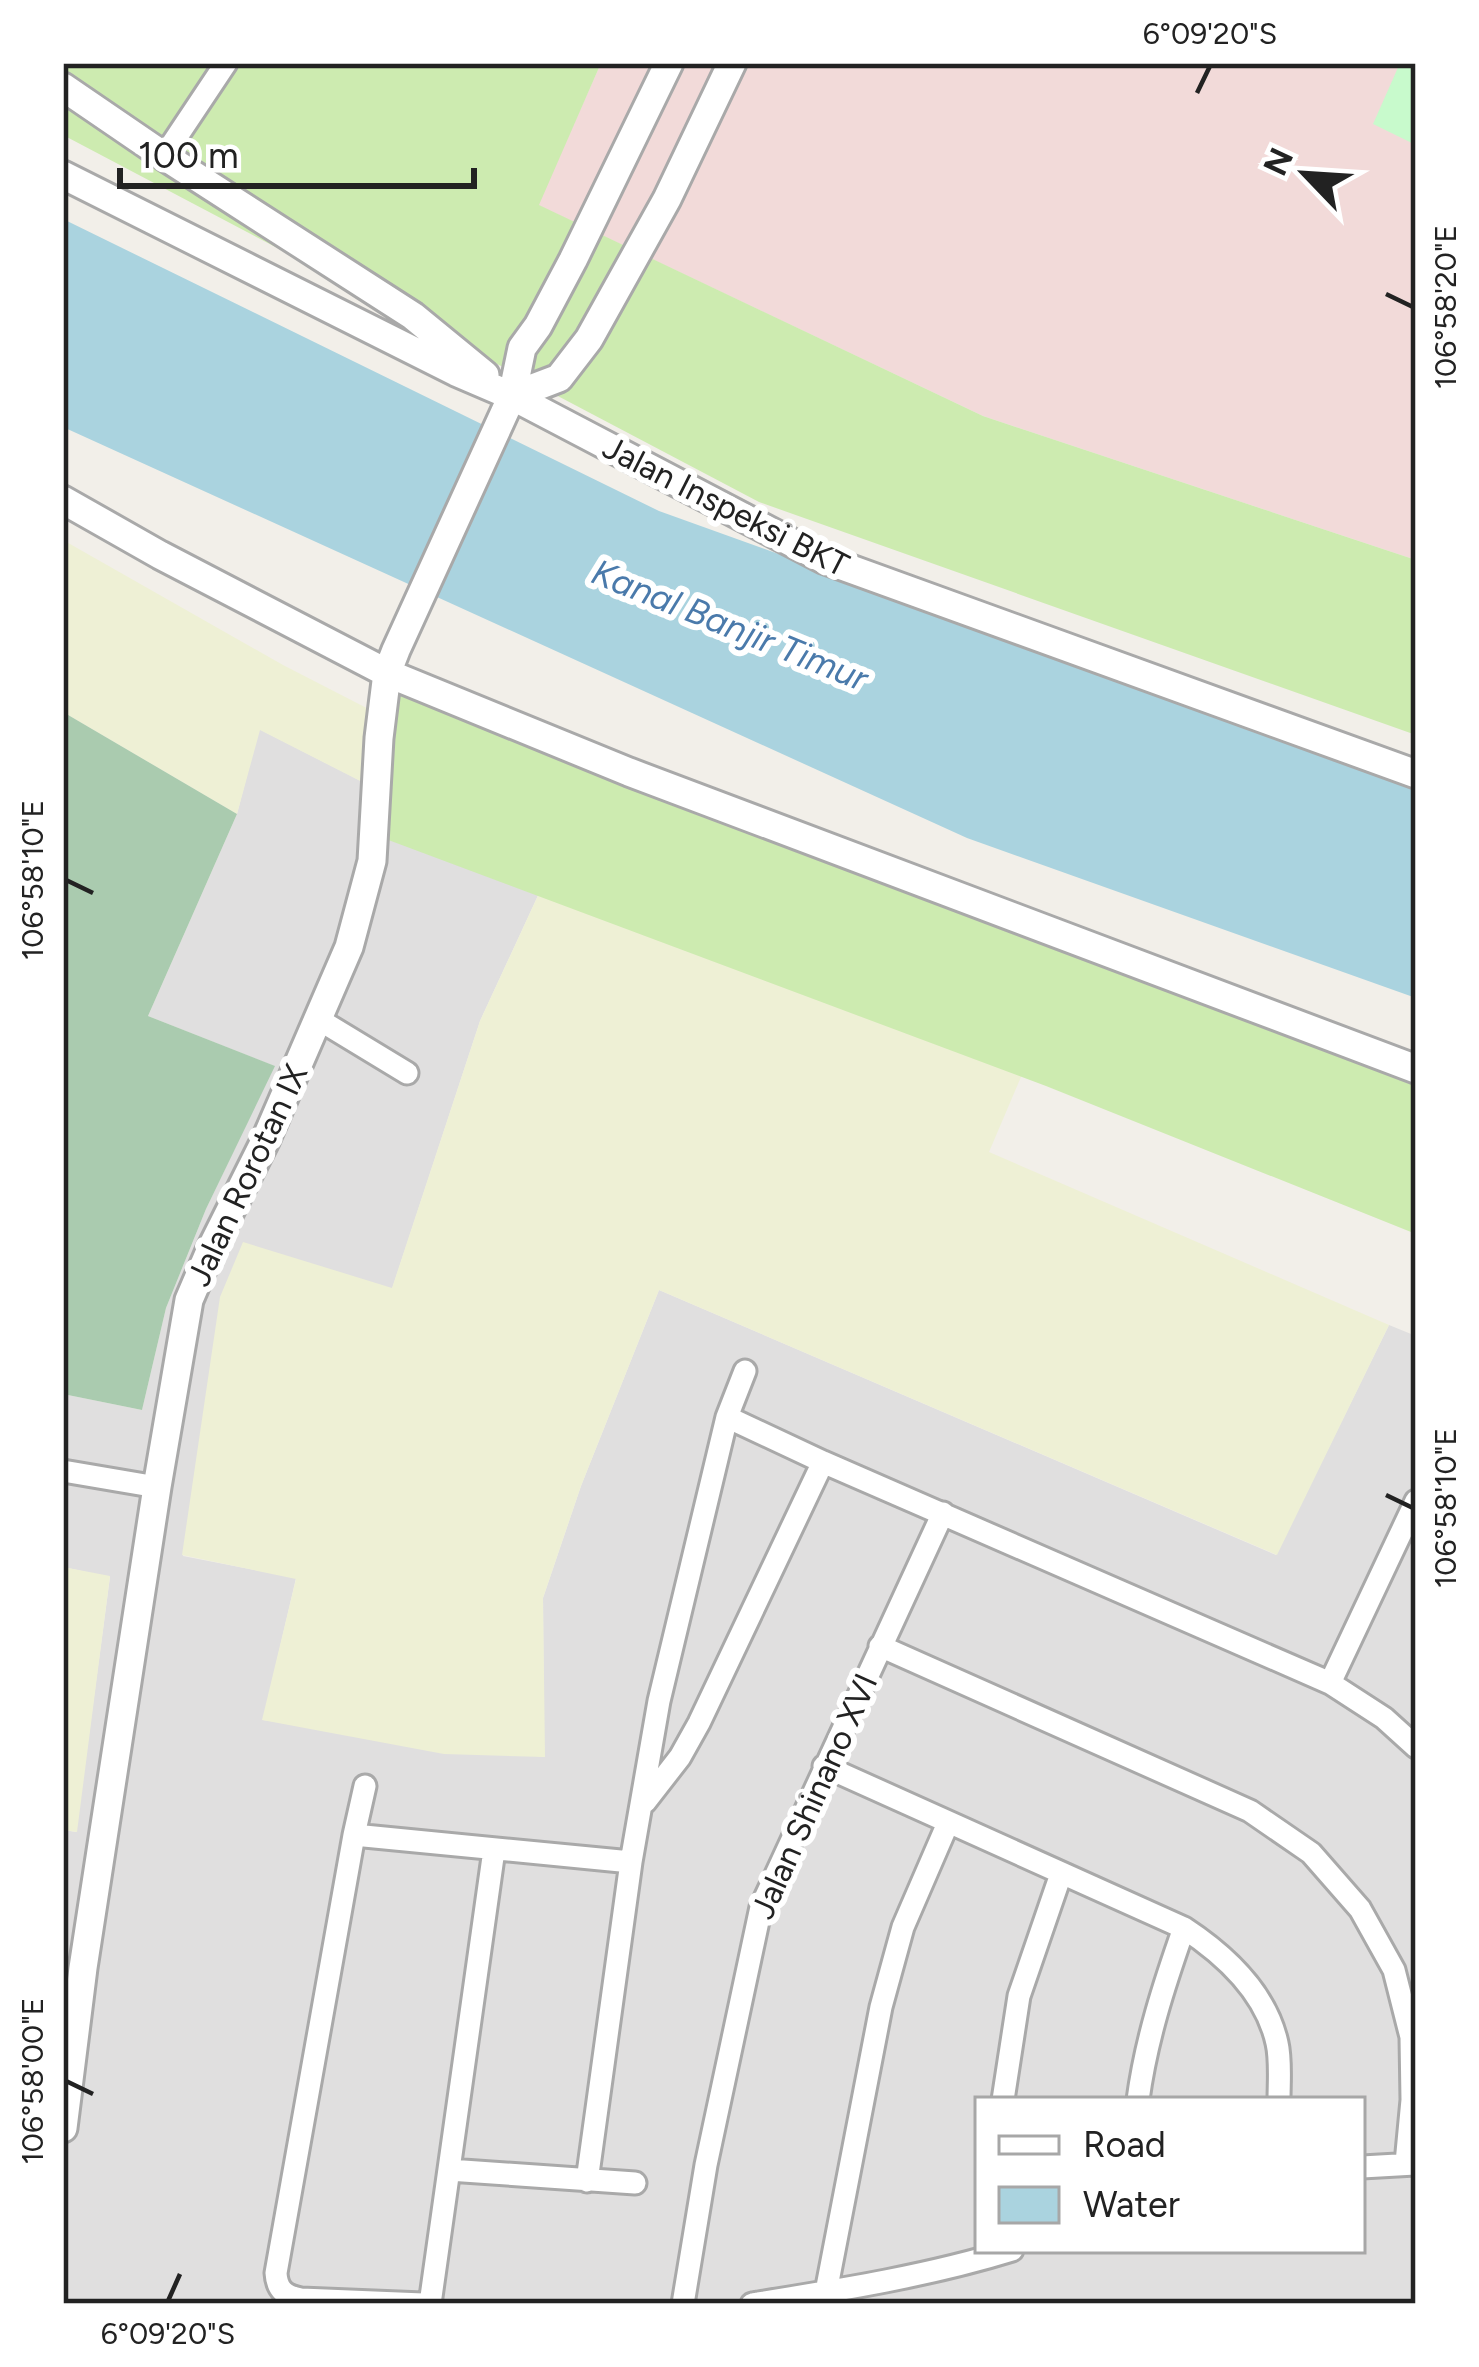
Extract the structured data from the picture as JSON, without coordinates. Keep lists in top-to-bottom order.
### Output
{
  "streets": {
    "street": ["Jalan Inspeksi BKT", "Jalan Rorotan IX", "Jalan Shinano XVI"]
  },
  "crossings": [
    ["Jalan Inspeksi BKT", "Jalan Rorotan IX"]
  ],
  "water": ["Kanal Banjir Timur"],
  "legend": ["Road", "Water"],
  "scale_bar": "100 m",
  "north": "top left",
  "coordinates": [
    "6°09'20\"S",
    "106°58'20\"E",
    "106°58'10\"E",
    "106°58'00\"E"
  ]
}
